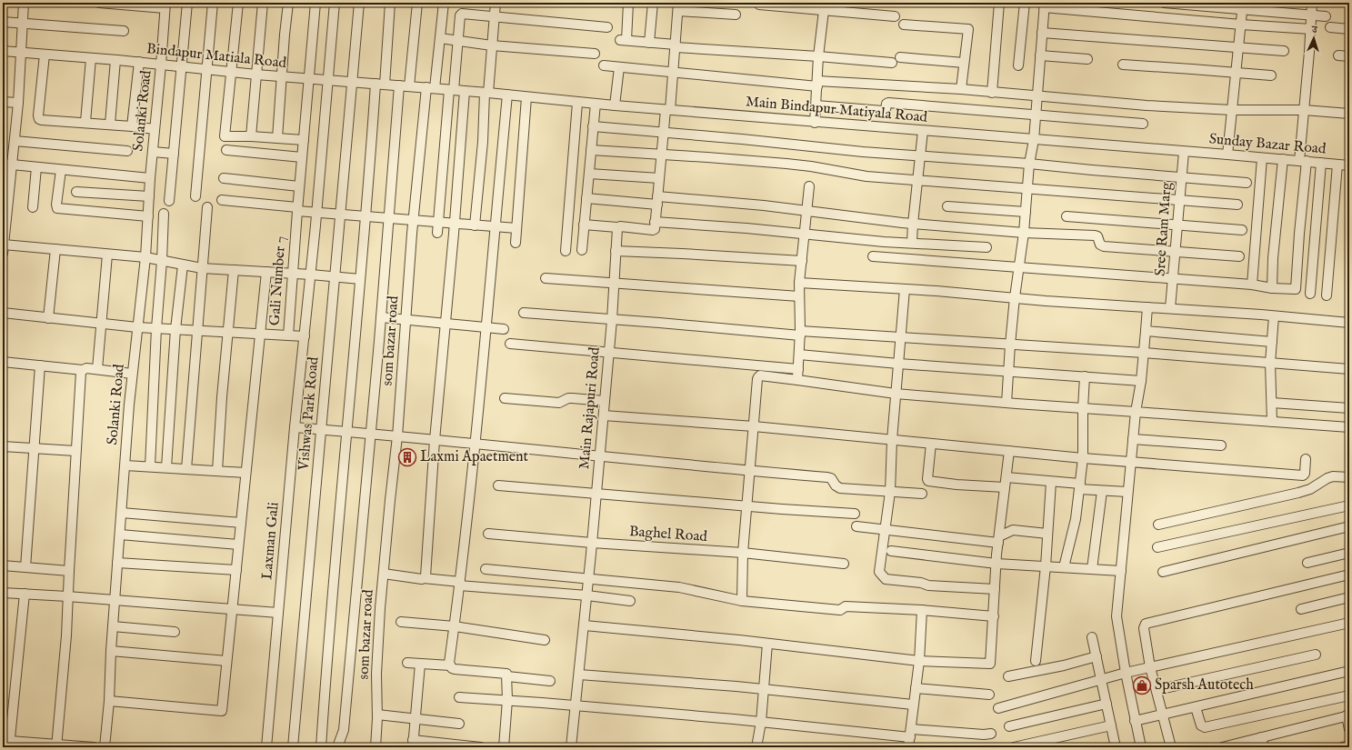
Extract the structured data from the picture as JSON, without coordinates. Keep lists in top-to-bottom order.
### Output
{
  "streets": {
    "street": [
      "Bindapur Matiala Road",
      "Main Bindapur Matiyala Road",
      "Solanki Road",
      "Sunday Bazar Road",
      "Sree Ram Marg",
      "Gali Number 7",
      "som bazar road",
      "Main Rajapuri Road",
      "Vishwas Park Road",
      "Baghel Road",
      "Laxman Gali"
    ]
  },
  "crossings": [
    ["Bindapur Matiala Road", "Solanki Road"],
    ["Bindapur Matiala Road", "Gali Number 7"],
    ["Bindapur Matiala Road", "som bazar road"],
    ["Bindapur Matiala Road", "Vishwas Park Road"],
    ["Bindapur Matiala Road", "Laxman Gali"],
    ["Main Bindapur Matiyala Road", "Sunday Bazar Road"],
    ["Main Bindapur Matiyala Road", "Sree Ram Marg"],
    ["Solanki Road", "Gali Number 7"],
    ["Sunday Bazar Road", "Sree Ram Marg"],
    ["Main Rajapuri Road", "Baghel Road"]
  ],
  "places": {
    "building": ["Laxmi Apaetment"],
    "shop": ["Sparsh Autotech"]
  },
  "north": "top"
}
